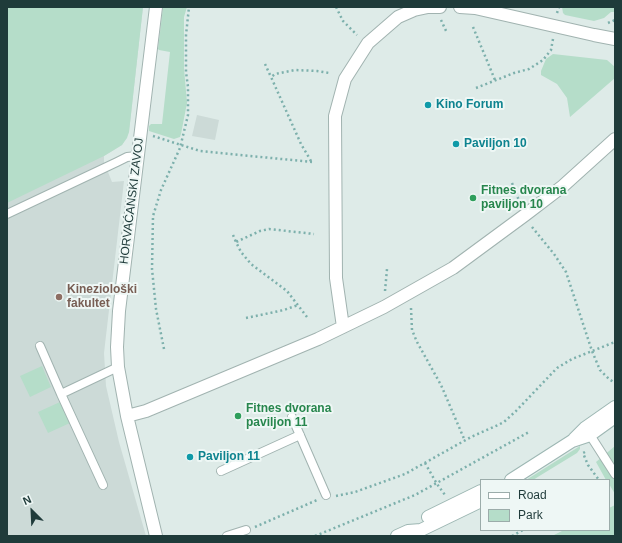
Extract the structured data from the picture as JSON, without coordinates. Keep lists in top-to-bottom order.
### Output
{
  "streets": {
    "street": ["HORVAĆANSKI ZAVOJ"]
  },
  "places": [
    "Kino Forum",
    "Paviljon 10",
    "Fitnes dvorana paviljon 10",
    "Kineziološki fakultet",
    "Fitnes dvorana paviljon 11",
    "Paviljon 11"
  ],
  "legend": ["Road", "Park"],
  "north": "top left"
}
